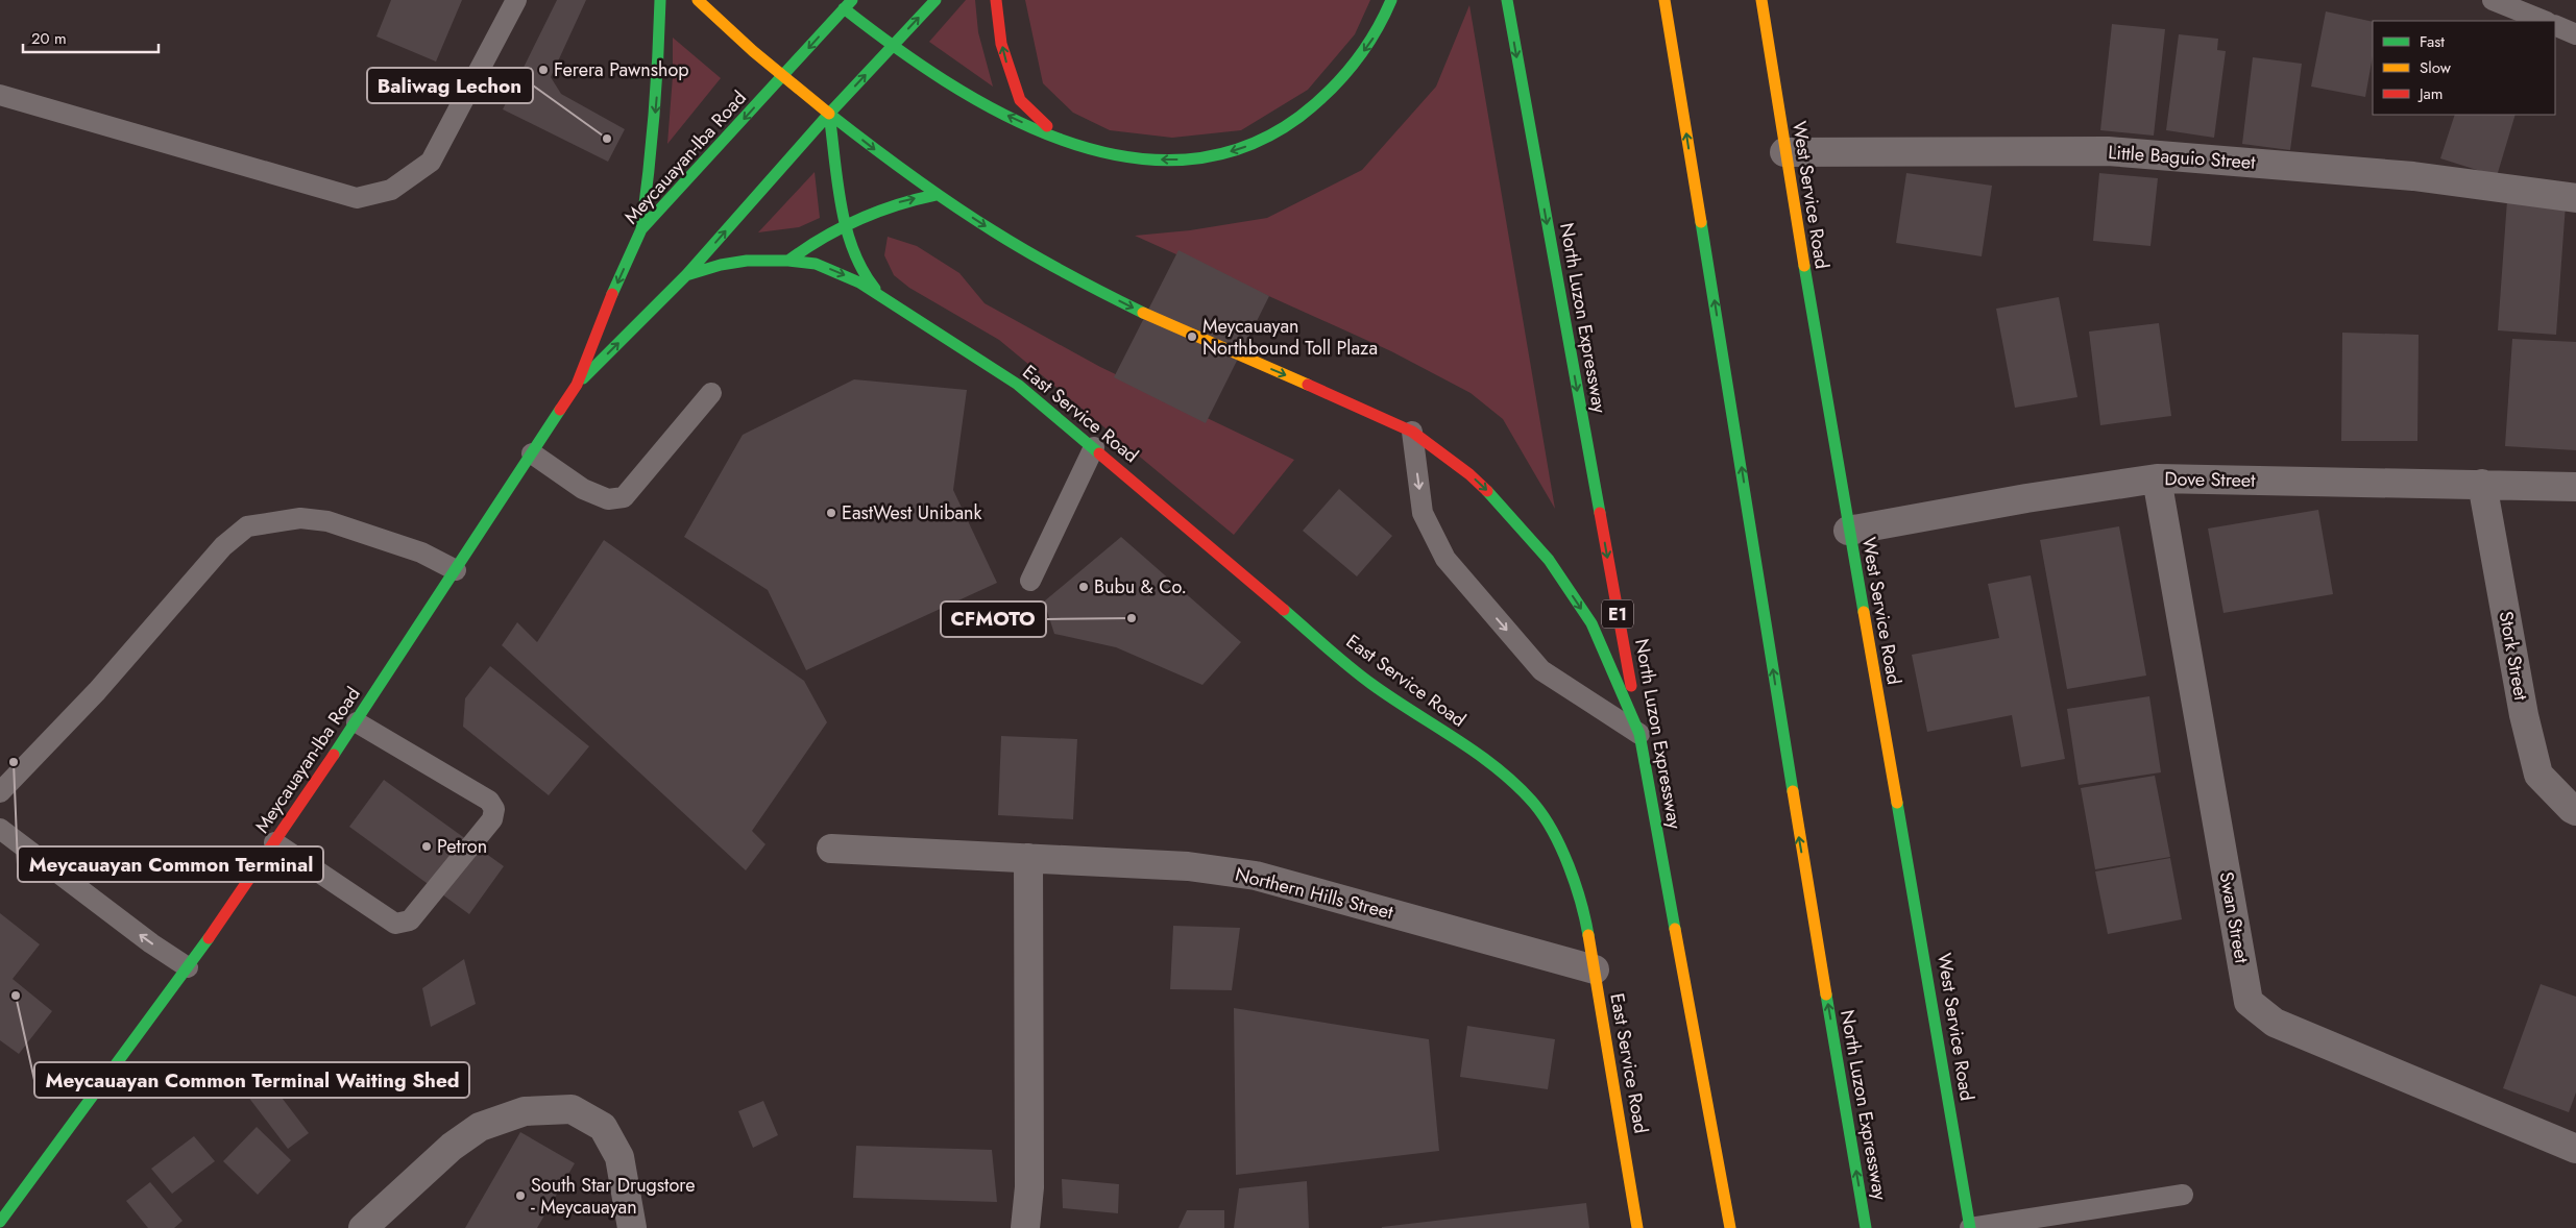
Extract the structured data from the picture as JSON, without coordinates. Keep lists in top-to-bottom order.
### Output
{
  "streets": {
    "main road": [
      "Meycauayan-Iba Road",
      "West Service Road",
      "North Luzon Expressway",
      "East Service Road",
      "E1"
    ],
    "street": [
      "Little Baguio Street",
      "Dove Street",
      "Stork Street",
      "Northern Hills Street",
      "Swan Street"
    ]
  },
  "crossings": [
    ["Meycauayan-Iba Road", "East Service Road"],
    ["Little Baguio Street", "West Service Road"],
    ["West Service Road", "Dove Street"],
    ["East Service Road", "Northern Hills Street"],
    ["Dove Street", "Stork Street"],
    ["Dove Street", "Swan Street"]
  ],
  "places": [
    "Ferera Pawnshop",
    "Baliwag Lechon",
    "Meycauayan Northbound Toll Plaza",
    "EastWest Unibank",
    "Bubu & Co.",
    "CFMOTO",
    "Meycauayan Common Terminal",
    "Petron",
    "Meycauayan Common Terminal Waiting Shed",
    "South Star Drugstore - Meycauayan"
  ],
  "legend": ["Fast", "Slow", "Jam"],
  "scale_bar": "20 m"
}
